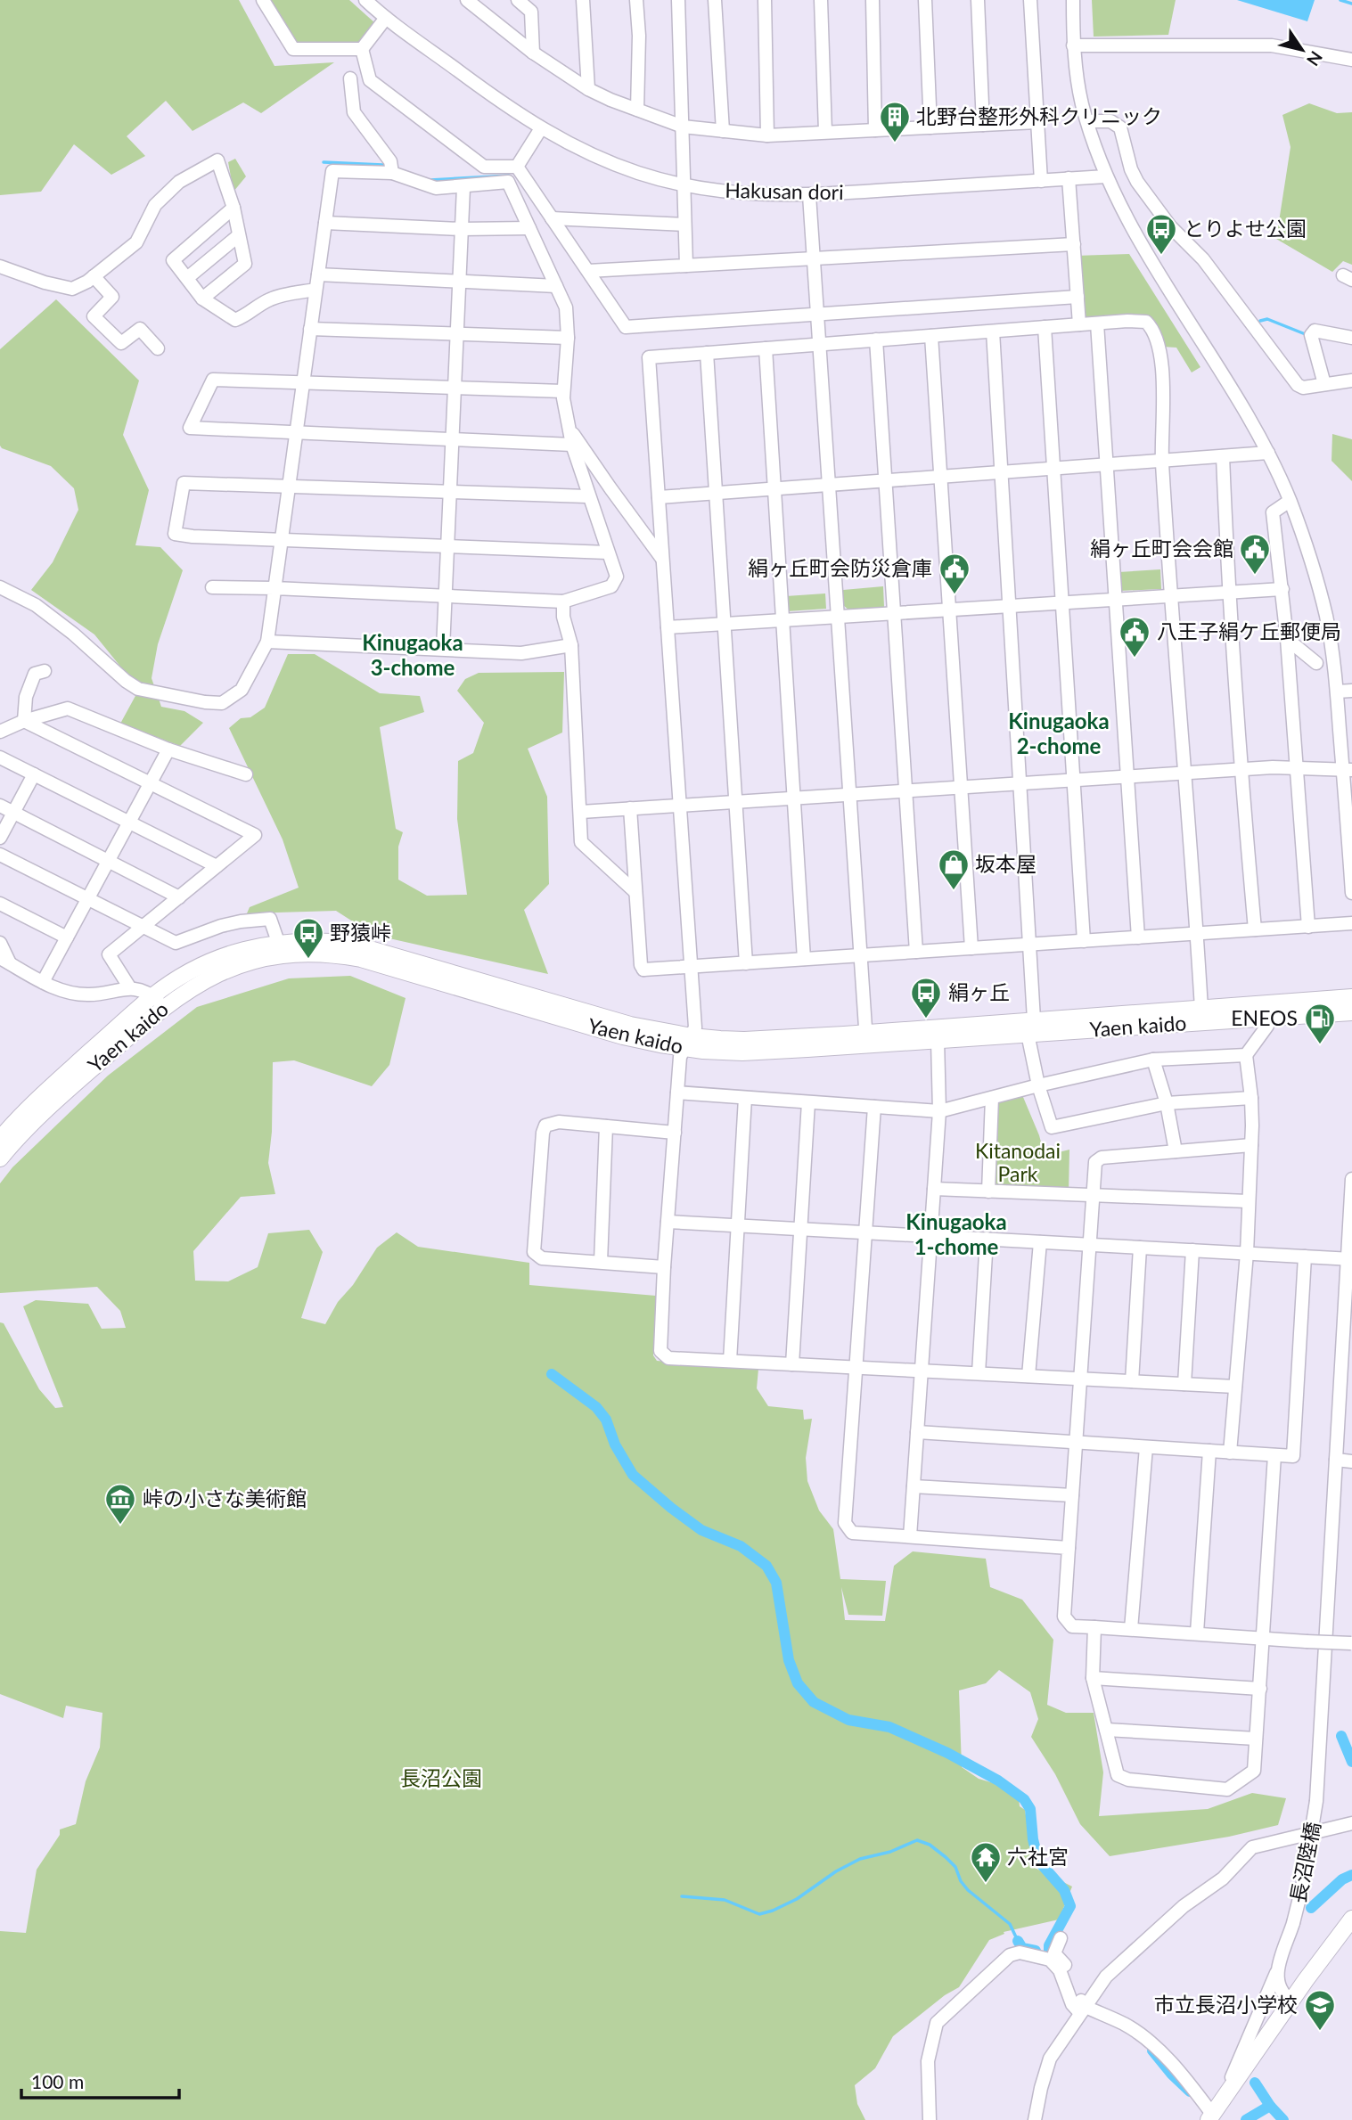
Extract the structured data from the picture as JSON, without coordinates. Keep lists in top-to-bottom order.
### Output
{
  "streets": {
    "main road": ["Yaen kaido"],
    "street": ["Hakusan dori", "長沼陸橋"]
  },
  "districts": ["Kinugaoka 3-chome", "Kinugaoka 2-chome", "Kinugaoka 1-chome"],
  "parks": ["Kitanodai Park", "長沼公園"],
  "places": {
    "building": ["北野台整形外科クリニック"],
    "bus stop": ["とりよせ公園", "野猿峠", "絹ヶ丘"],
    "public building": ["絹ヶ丘町会会館", "絹ヶ丘町会防災倉庫", "八王子絹ケ丘郵便局"],
    "shop": ["坂本屋"],
    "fuel station": ["ENEOS"],
    "museum": ["峠の小さな美術館"],
    "temple": ["六社宮"],
    "school or university": ["市立長沼小学校"]
  },
  "scale_bar": "100 m",
  "north": "bottom right"
}
